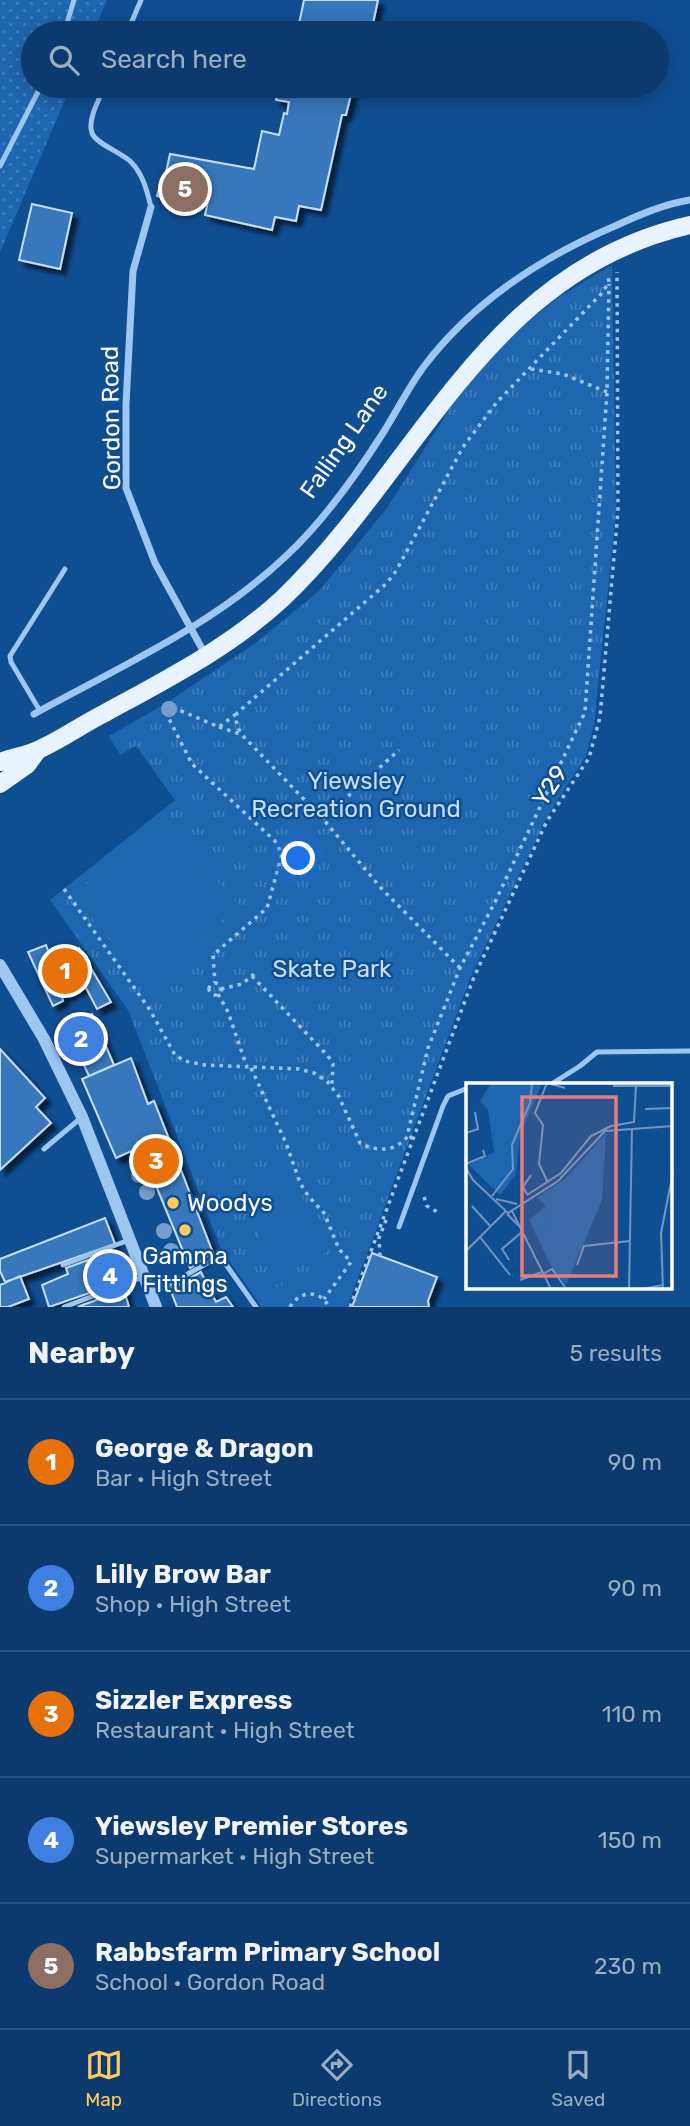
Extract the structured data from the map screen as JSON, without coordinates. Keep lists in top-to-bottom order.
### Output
{
  "streets": {
    "main road": ["Falling Lane"],
    "street": ["Gordon Road"],
    "path": ["Y29"]
  },
  "crossings": [
    ["Gordon Road", "Falling Lane"],
    ["Falling Lane", "Y29"]
  ],
  "parks": ["Yiewsley Recreation Ground", "Skate Park"],
  "places": ["Woodys", "Gamma Fittings"],
  "page": {
    "search": "Search here",
    "pins": [
      "5",
      "1",
      "2",
      "3",
      "4"
    ],
    "heading": ["Nearby", "5 results"],
    "list": [
      {
        "mark": "1",
        "name": "George & Dragon",
        "note": "Bar · High Street",
        "value": "90 m"
      },
      {
        "mark": "2",
        "name": "Lilly Brow Bar",
        "note": "Shop · High Street",
        "value": "90 m"
      },
      {
        "mark": "3",
        "name": "Sizzler Express",
        "note": "Restaurant · High Street",
        "value": "110 m"
      },
      {
        "mark": "4",
        "name": "Yiewsley Premier Stores",
        "note": "Supermarket · High Street",
        "value": "150 m"
      },
      {
        "mark": "5",
        "name": "Rabbsfarm Primary School",
        "note": "School · Gordon Road",
        "value": "230 m"
      }
    ],
    "nav": ["Map", "Directions", "Saved"]
  }
}
